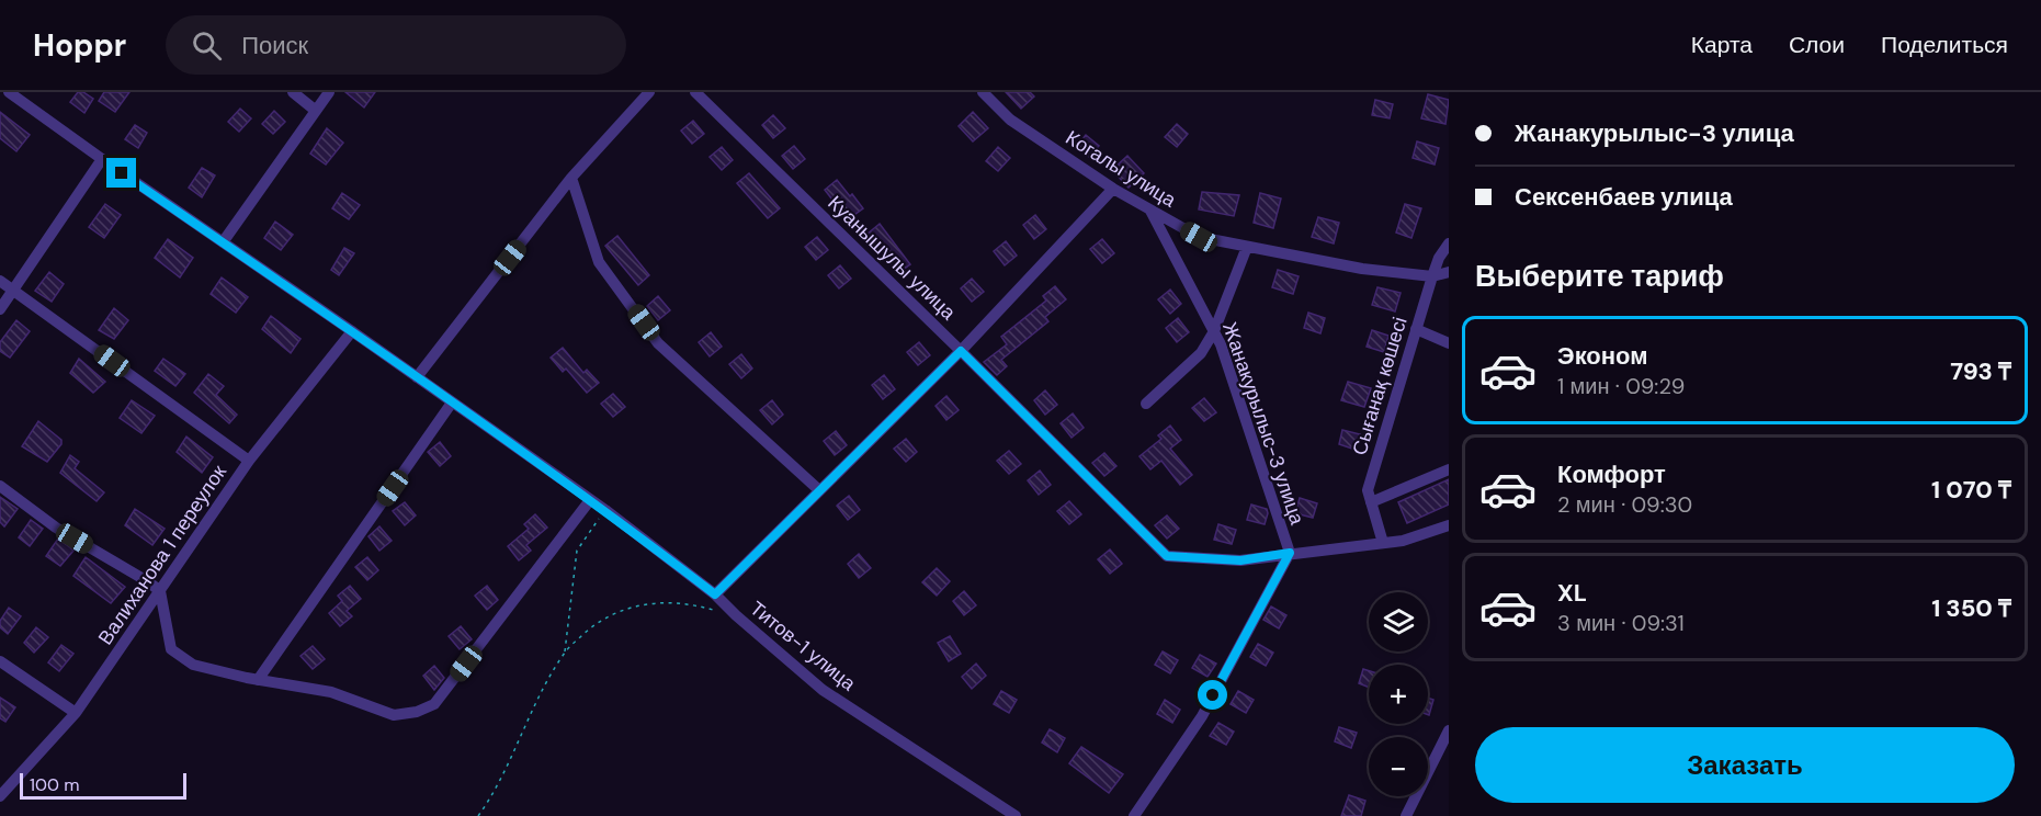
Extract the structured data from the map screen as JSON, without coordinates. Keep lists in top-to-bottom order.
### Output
{
  "streets": {
    "street": [
      "Когалы улица",
      "Куанышулы улица",
      "Сығанақ көшесі",
      "Жанакурылыс-3 улица",
      "Валиханова 1 переулок",
      "Титов-1 улица"
    ]
  },
  "crossings": [
    ["Когалы улица", "Сығанақ көшесі"],
    ["Когалы улица", "Жанакурылыс-3 улица"],
    ["Куанышулы улица", "Сығанақ көшесі"],
    ["Куанышулы улица", "Жанакурылыс-3 улица"],
    ["Валиханова 1 переулок", "Титов-1 улица"]
  ],
  "scale_bar": "100 m",
  "page": {
    "header": "Hoppr",
    "search": "Поиск",
    "nav": ["Карта", "Слои", "Поделиться"],
    "banner": ["Жанакурылыс-3 улица", "Сексенбаев улица"],
    "heading": "Выберите тариф",
    "list": [
      {
        "name": "Эконом",
        "note": "1 мин · 09:29",
        "value": "793 ₸"
      },
      {
        "name": "Комфорт",
        "note": "2 мин · 09:30",
        "value": "1 070 ₸"
      },
      {
        "name": "XL",
        "note": "3 мин · 09:31",
        "value": "1 350 ₸"
      }
    ],
    "map_buttons": ["+", "−"],
    "buttons": "Заказать",
    "scale": "100 m"
  }
}
